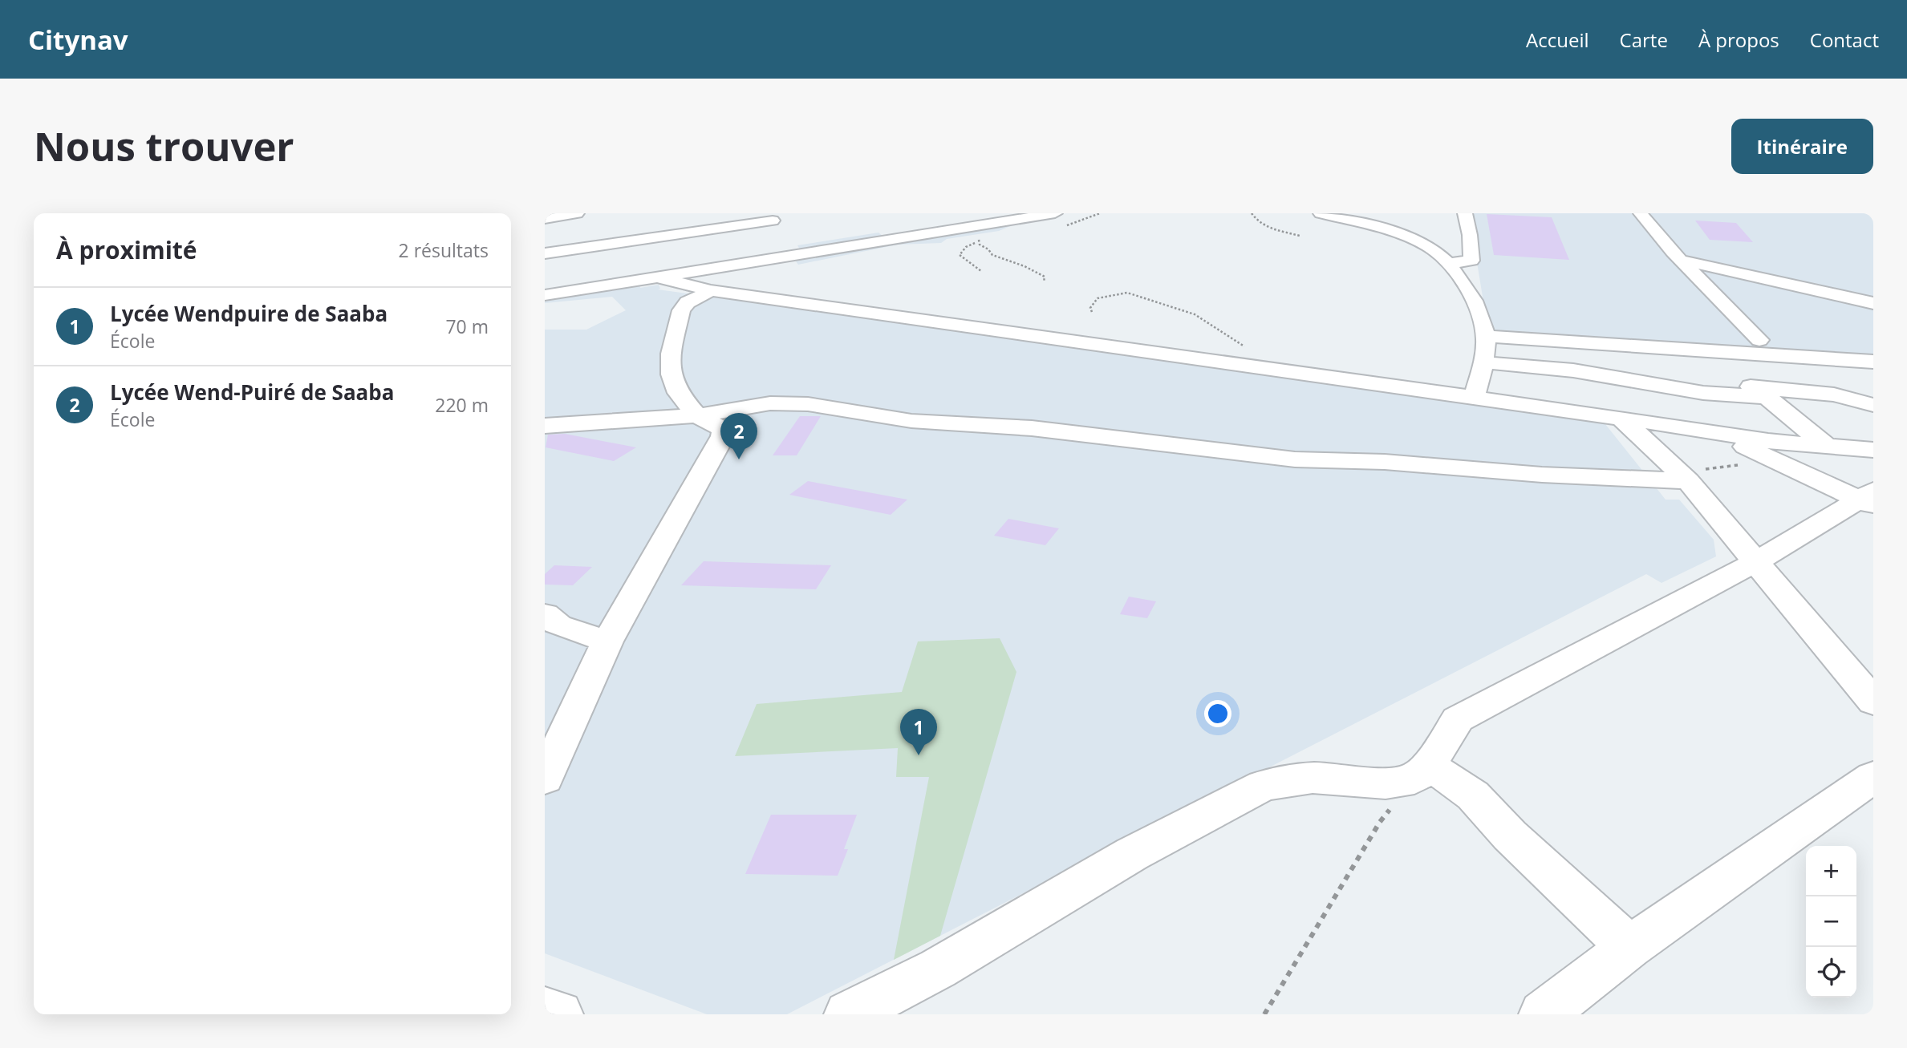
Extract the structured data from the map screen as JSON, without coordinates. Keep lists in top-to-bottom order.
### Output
{
  "page": {
    "header": "Citynav",
    "nav": [
      "Accueil",
      "Carte",
      "À propos",
      "Contact"
    ],
    "buttons": "Itinéraire",
    "title": "Nous trouver",
    "heading": ["À proximité", "2 résultats"],
    "list": [
      {
        "mark": "1",
        "name": "Lycée Wendpuire de Saaba",
        "note": "École",
        "value": "70 m"
      },
      {
        "mark": "2",
        "name": "Lycée Wend-Puiré de Saaba",
        "note": "École",
        "value": "220 m"
      }
    ],
    "pins": ["2", "1"],
    "map_buttons": ["+", "−"]
  }
}
